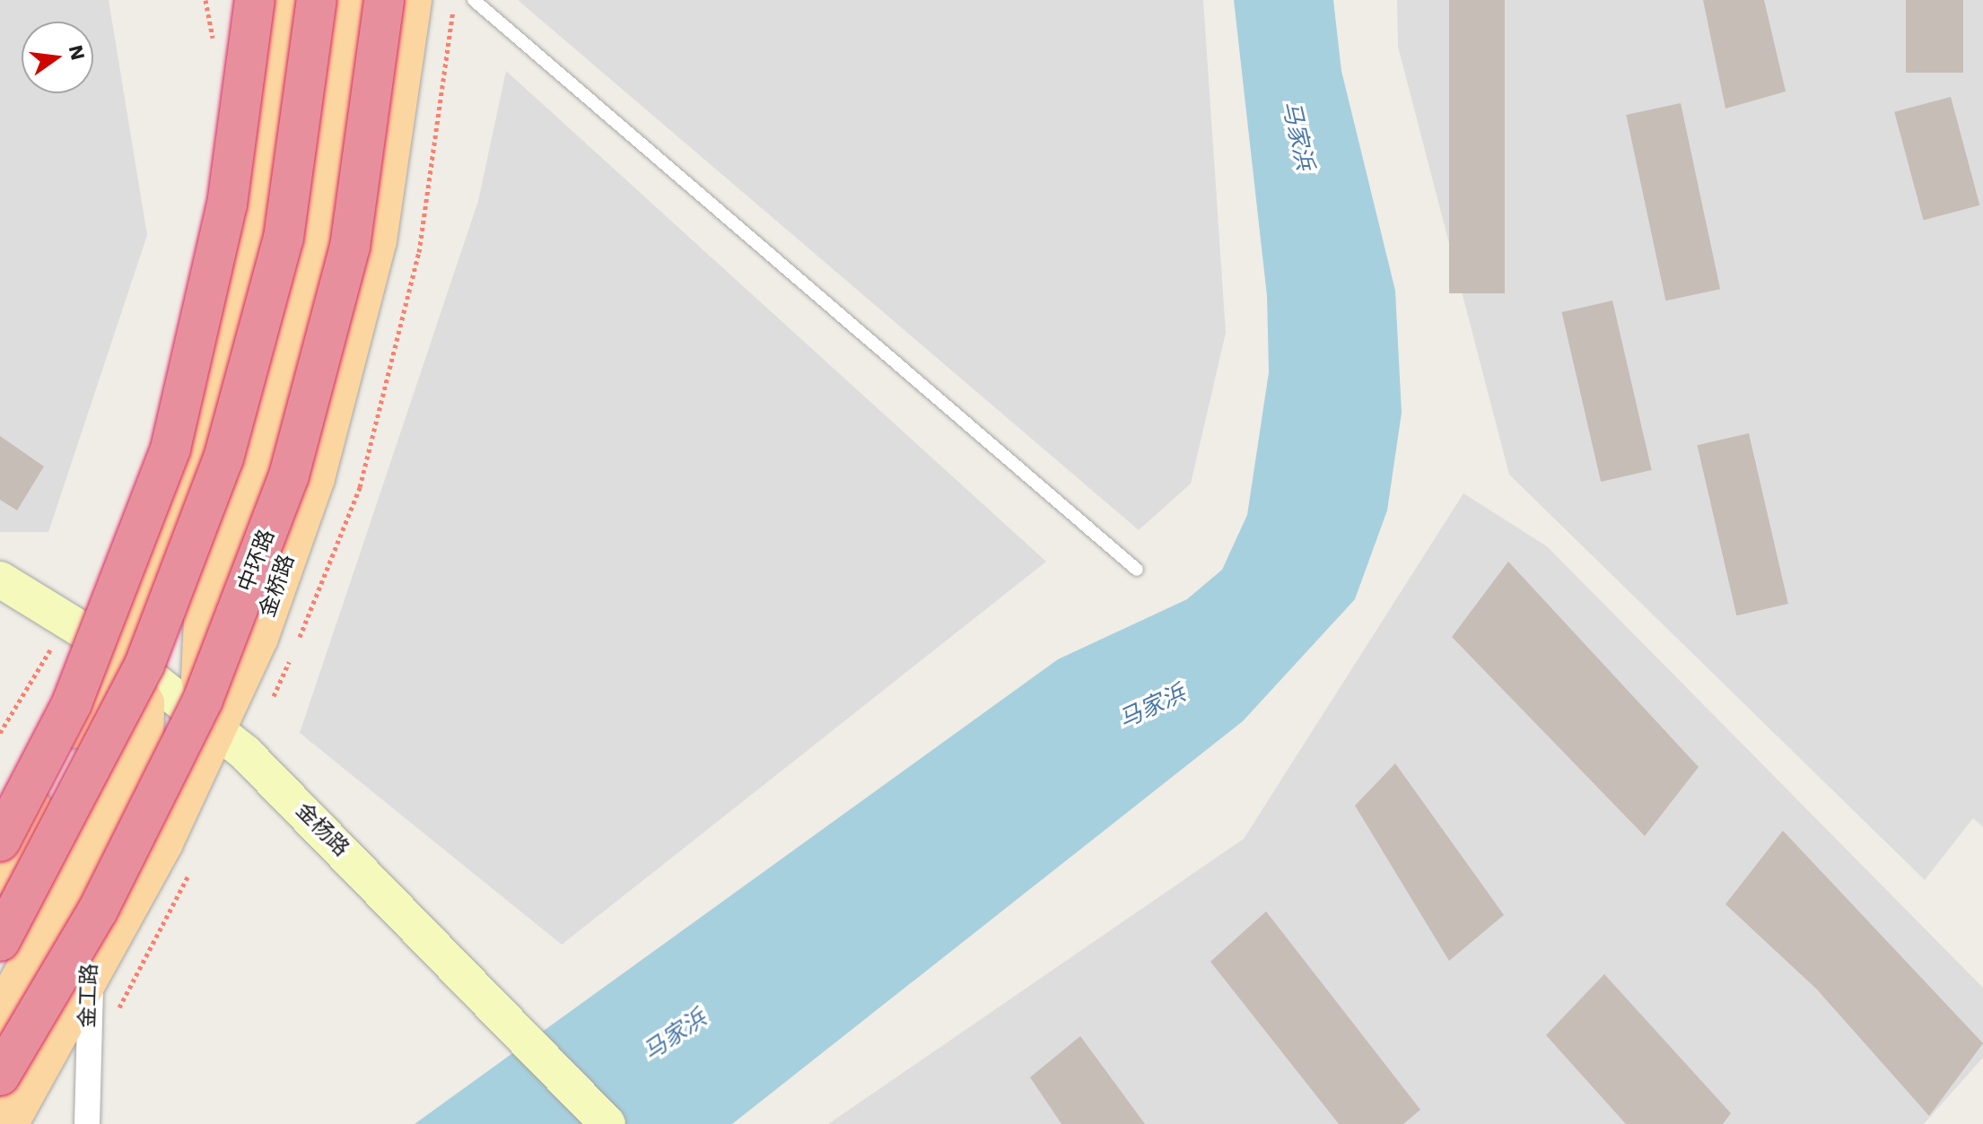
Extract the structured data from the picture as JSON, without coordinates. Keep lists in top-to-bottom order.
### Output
{
  "streets": {
    "highway": ["中环路"],
    "main road": ["金桥路"],
    "street": ["金杨路", "金工路"]
  },
  "crossings": [
    ["金桥路", "金杨路"],
    ["金桥路", "金工路"]
  ],
  "water": ["马家浜"],
  "north": "right"
}
